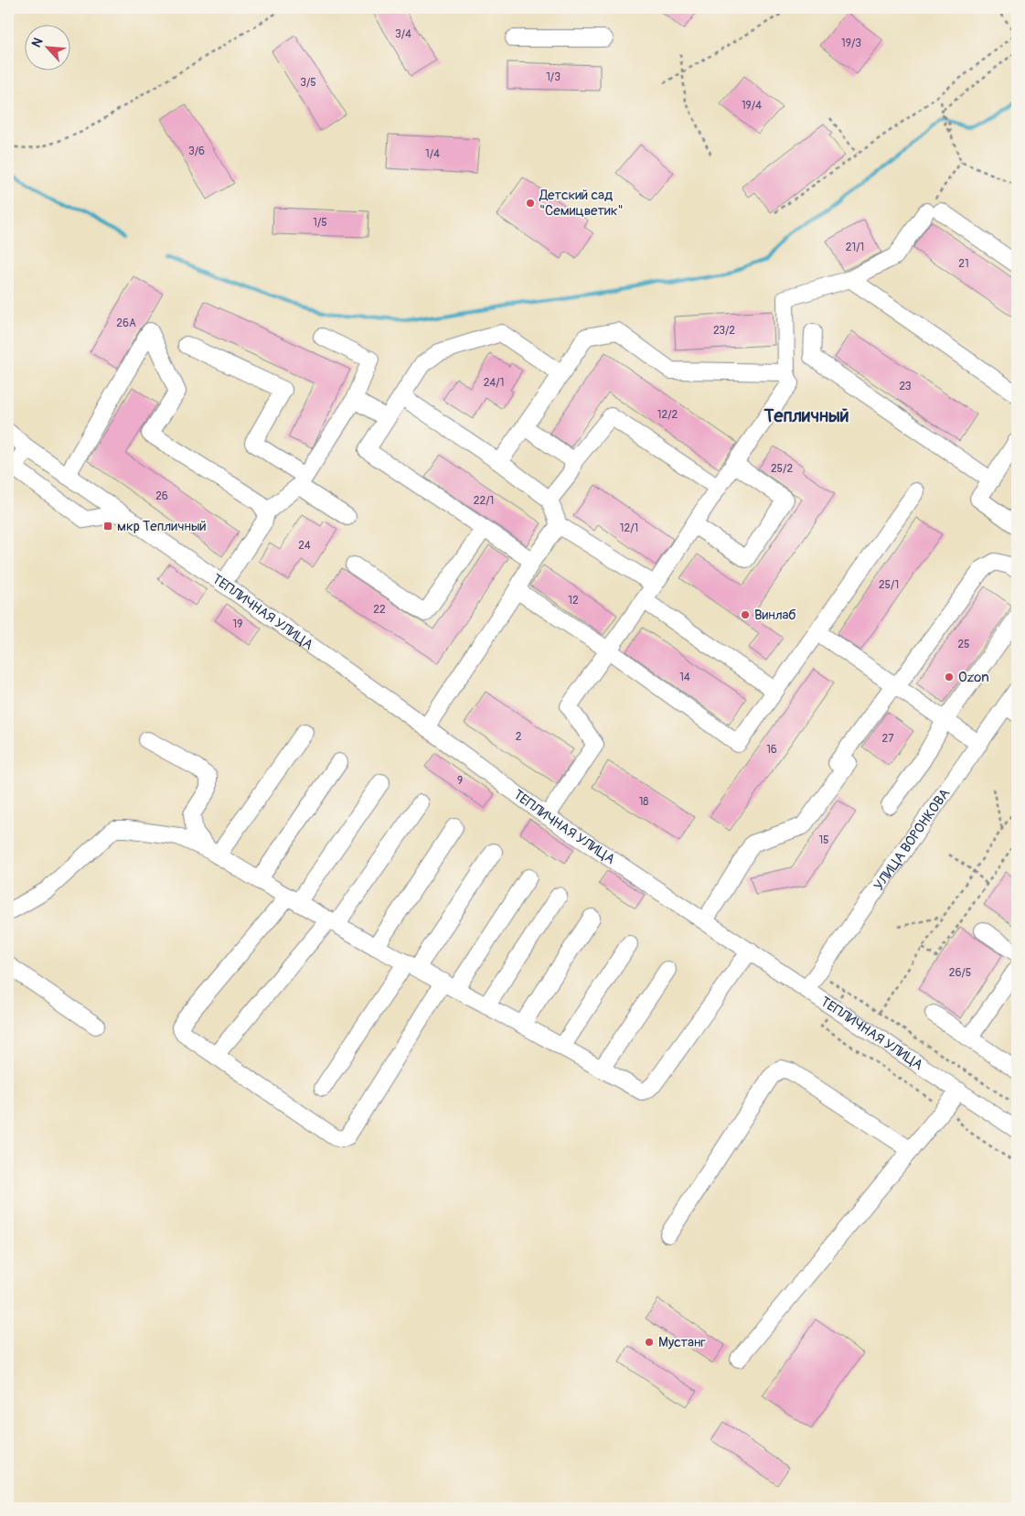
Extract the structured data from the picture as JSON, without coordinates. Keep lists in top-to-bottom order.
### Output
{
  "streets": {
    "street": ["ТЕПЛИЧНАЯ УЛИЦА", "УЛИЦА ВОРОНКОВА"]
  },
  "crossings": [
    ["ТЕПЛИЧНАЯ УЛИЦА", "УЛИЦА ВОРОНКОВА"]
  ],
  "districts": ["Тепличный"],
  "places": {
    "other": [
      "Детский сад \"Семицветик\"",
      "Винлаб",
      "Ozon",
      "Мустанг"
    ],
    "transit": ["мкр Тепличный"]
  },
  "house_numbers": [
    "3/4",
    "19/3",
    "1/3",
    "3/5",
    "19/4",
    "3/6",
    "1/4",
    "1/5",
    "21/1",
    "21",
    "26А",
    "23/2",
    "24/1",
    "23",
    "12/2",
    "25/2",
    "26",
    "22/1",
    "12/1",
    "24",
    "25/1",
    "12",
    "22",
    "19",
    "25",
    "14",
    "2",
    "27",
    "16",
    "9",
    "18",
    "15",
    "26/5"
  ],
  "north": "top left"
}
